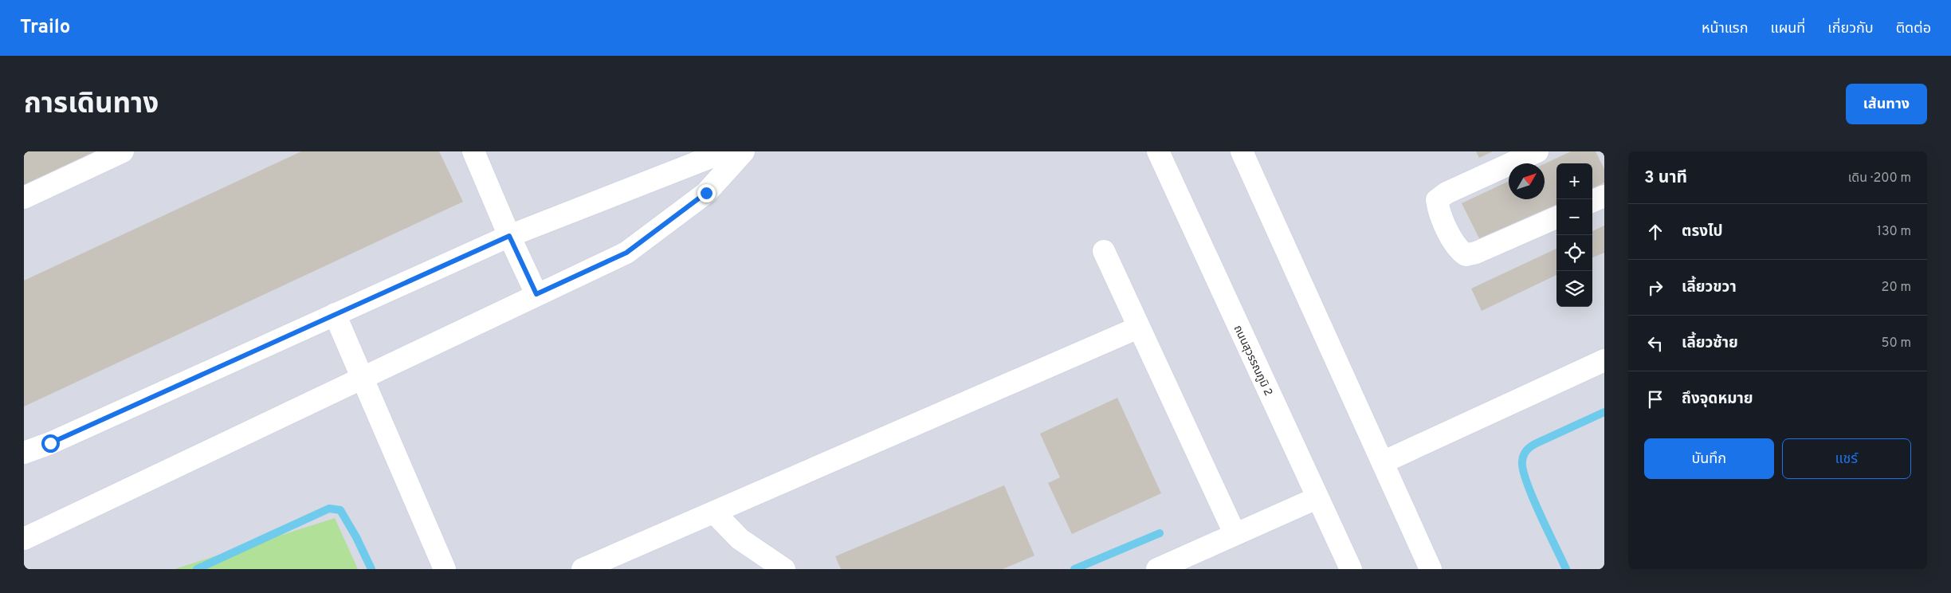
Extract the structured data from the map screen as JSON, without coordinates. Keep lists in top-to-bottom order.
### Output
{
  "streets": {
    "street": ["ถนนสุวรรณภูมิ 2"]
  },
  "north": "top right",
  "page": {
    "header": "Trailo",
    "nav": [
      "หน้าแรก",
      "แผนที่",
      "เกี่ยวกับ",
      "ติดต่อ"
    ],
    "title": "การเดินทาง",
    "buttons": [
      "เส้นทาง",
      ["บันทึก", "แชร์"]
    ],
    "heading": ["3 นาที", "เดิน · 200 m"],
    "map_buttons": ["+", "−"],
    "list": [
      ["ตรงไป", "130 m"],
      ["เลี้ยวขวา", "20 m"],
      ["เลี้ยวซ้าย", "50 m"],
      "ถึงจุดหมาย"
    ]
  }
}
